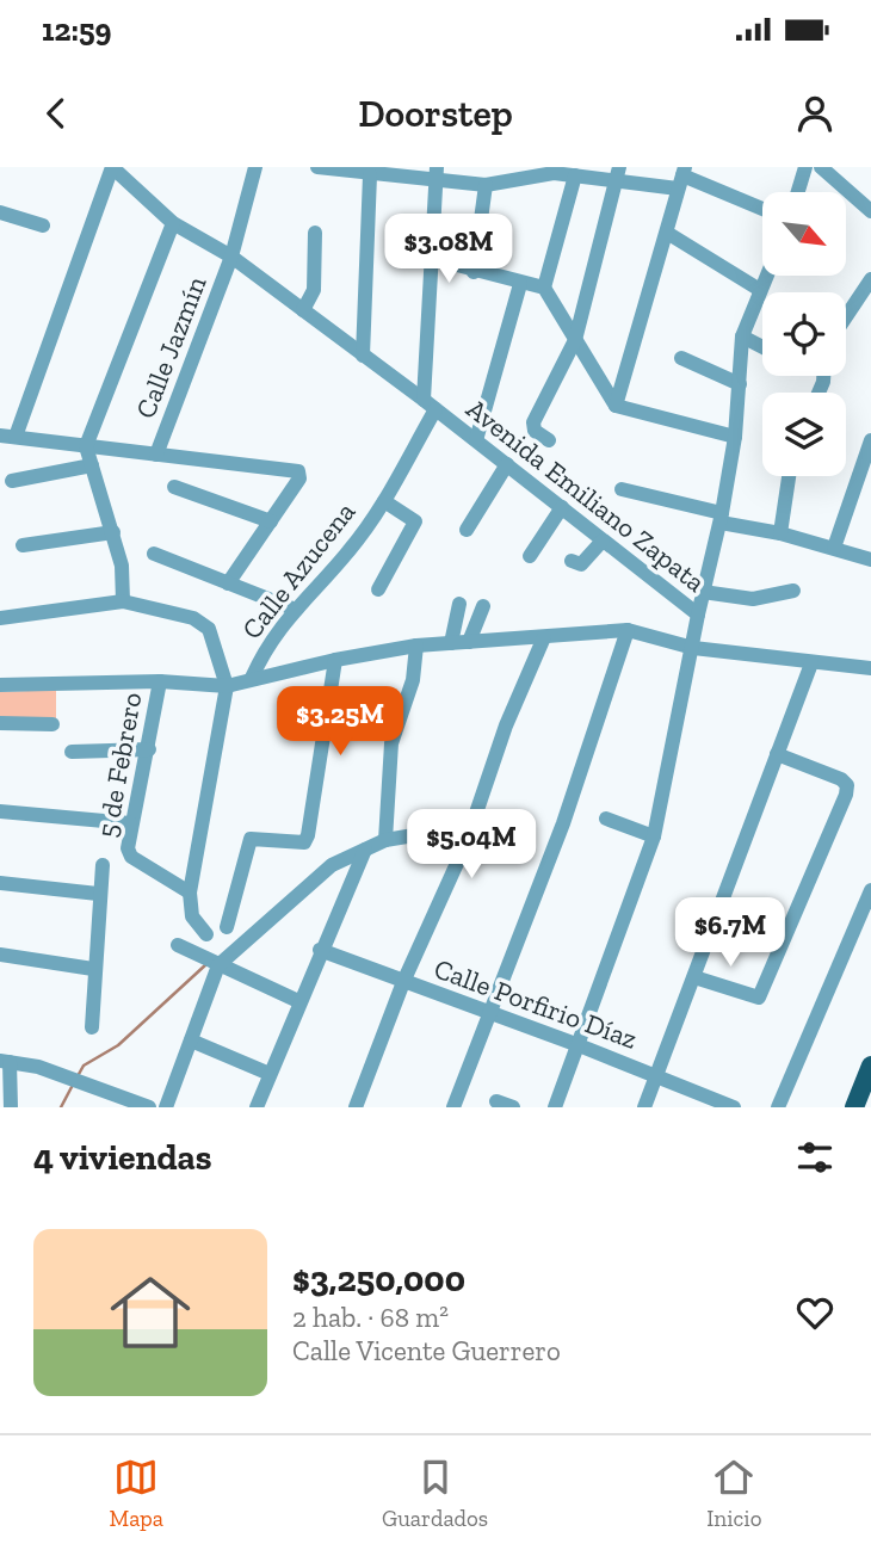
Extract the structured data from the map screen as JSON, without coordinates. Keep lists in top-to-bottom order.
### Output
{
  "streets": {
    "street": [
      "Calle Jazmín",
      "Avenida Emiliano Zapata",
      "Calle Azucena",
      "5 de Febrero",
      "Calle Porfirio Díaz"
    ]
  },
  "crossings": [
    ["Calle Jazmín", "Avenida Emiliano Zapata"],
    ["Avenida Emiliano Zapata", "Calle Azucena"],
    ["Avenida Emiliano Zapata", "Calle Porfirio Díaz"]
  ],
  "north": "bottom right",
  "page": {
    "status": "12:59",
    "header": "Doorstep",
    "price": [
      "$3.08M",
      "$3.25M",
      "$5.04M",
      "$6.7M"
    ],
    "heading": "4 viviendas",
    "list": [
      {
        "name": "$3,250,000",
        "note": "2 hab. · 68 m² · Calle Vicente Guerrero"
      }
    ],
    "tabs": ["Mapa", "Guardados", "Inicio"]
  }
}
